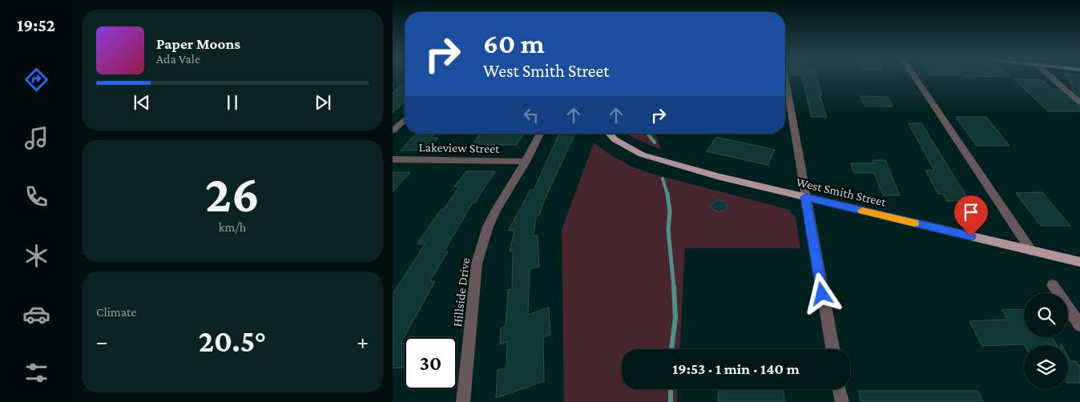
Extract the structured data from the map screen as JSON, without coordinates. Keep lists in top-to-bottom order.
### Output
{
  "streets": {
    "main road": ["West Smith Street"],
    "street": ["Lakeview Street", "Hillside Drive"]
  },
  "crossings": [
    ["Lakeview Street", "Hillside Drive"]
  ],
  "page": {
    "tabs": "19:52",
    "turn": ["60 m", "West Smith Street"],
    "song": ["Paper Moons", "Ada Vale"],
    "tile": [
      ["26", "km/h"],
      "Climate"
    ],
    "heat": ["−", "20.5°", "+"],
    "limit": "30",
    "trip": "19:53 · 1 min · 140 m"
  }
}
